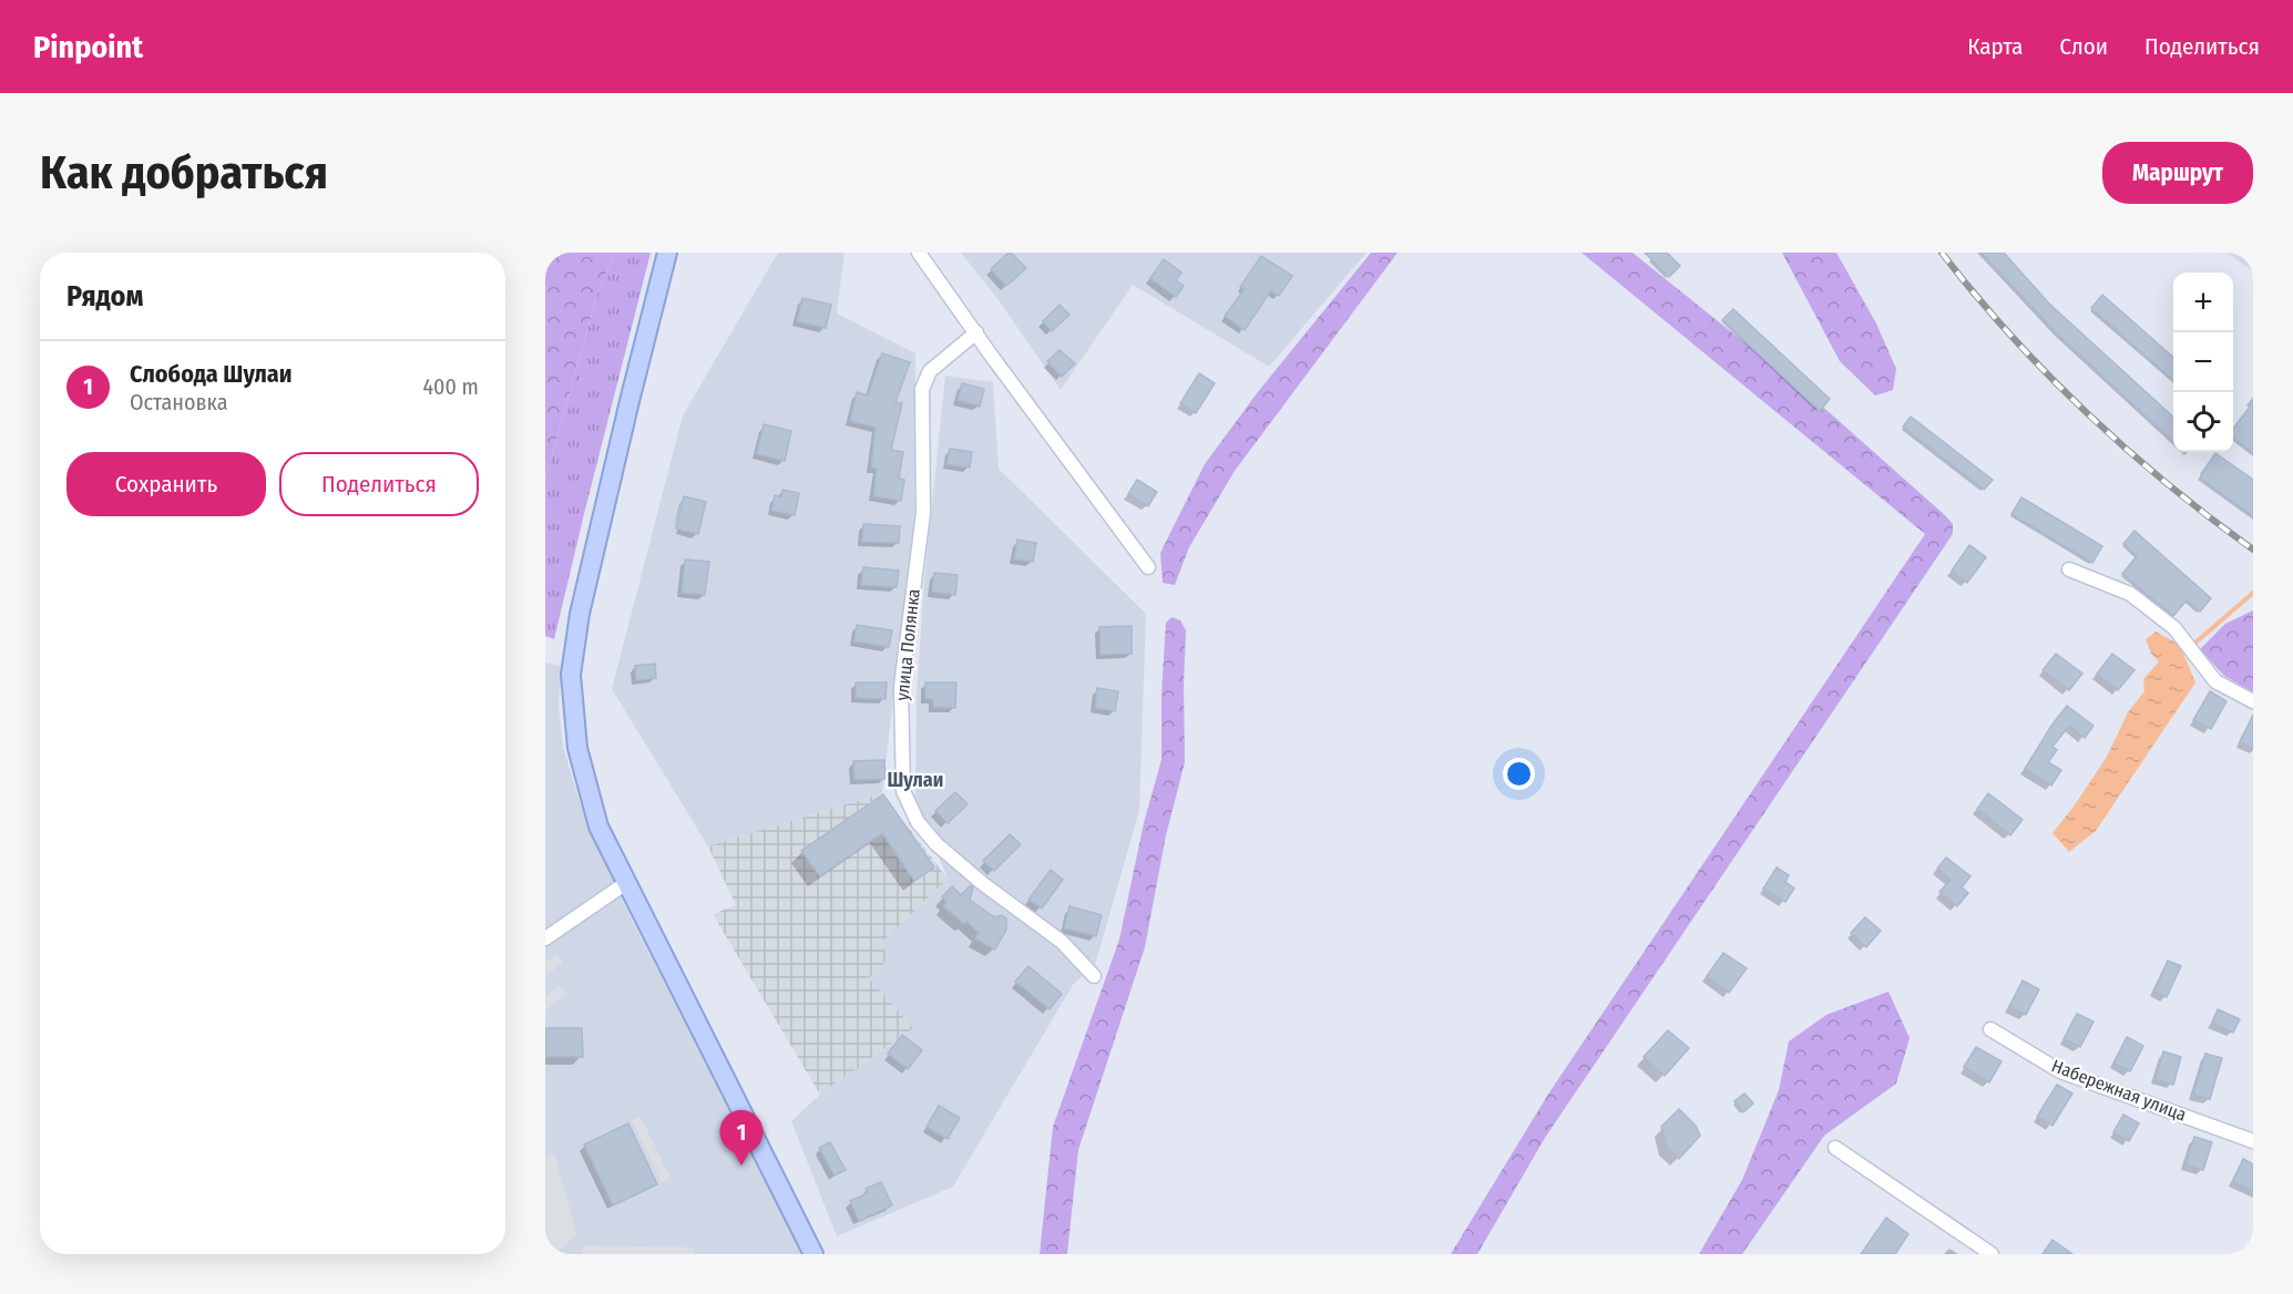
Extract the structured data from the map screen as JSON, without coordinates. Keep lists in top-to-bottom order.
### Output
{
  "streets": {
    "street": ["улица Полянка", "Набережная улица"]
  },
  "districts": ["Шулаи"],
  "page": {
    "header": "Pinpoint",
    "nav": ["Карта", "Слои", "Поделиться"],
    "buttons": [
      "Маршрут",
      ["Сохранить", "Поделиться"]
    ],
    "title": "Как добраться",
    "heading": "Рядом",
    "map_buttons": ["+", "−"],
    "list": [
      {
        "mark": "1",
        "name": "Слобода Шулаи",
        "note": "Остановка",
        "value": "400 m"
      }
    ],
    "pins": "1"
  }
}
